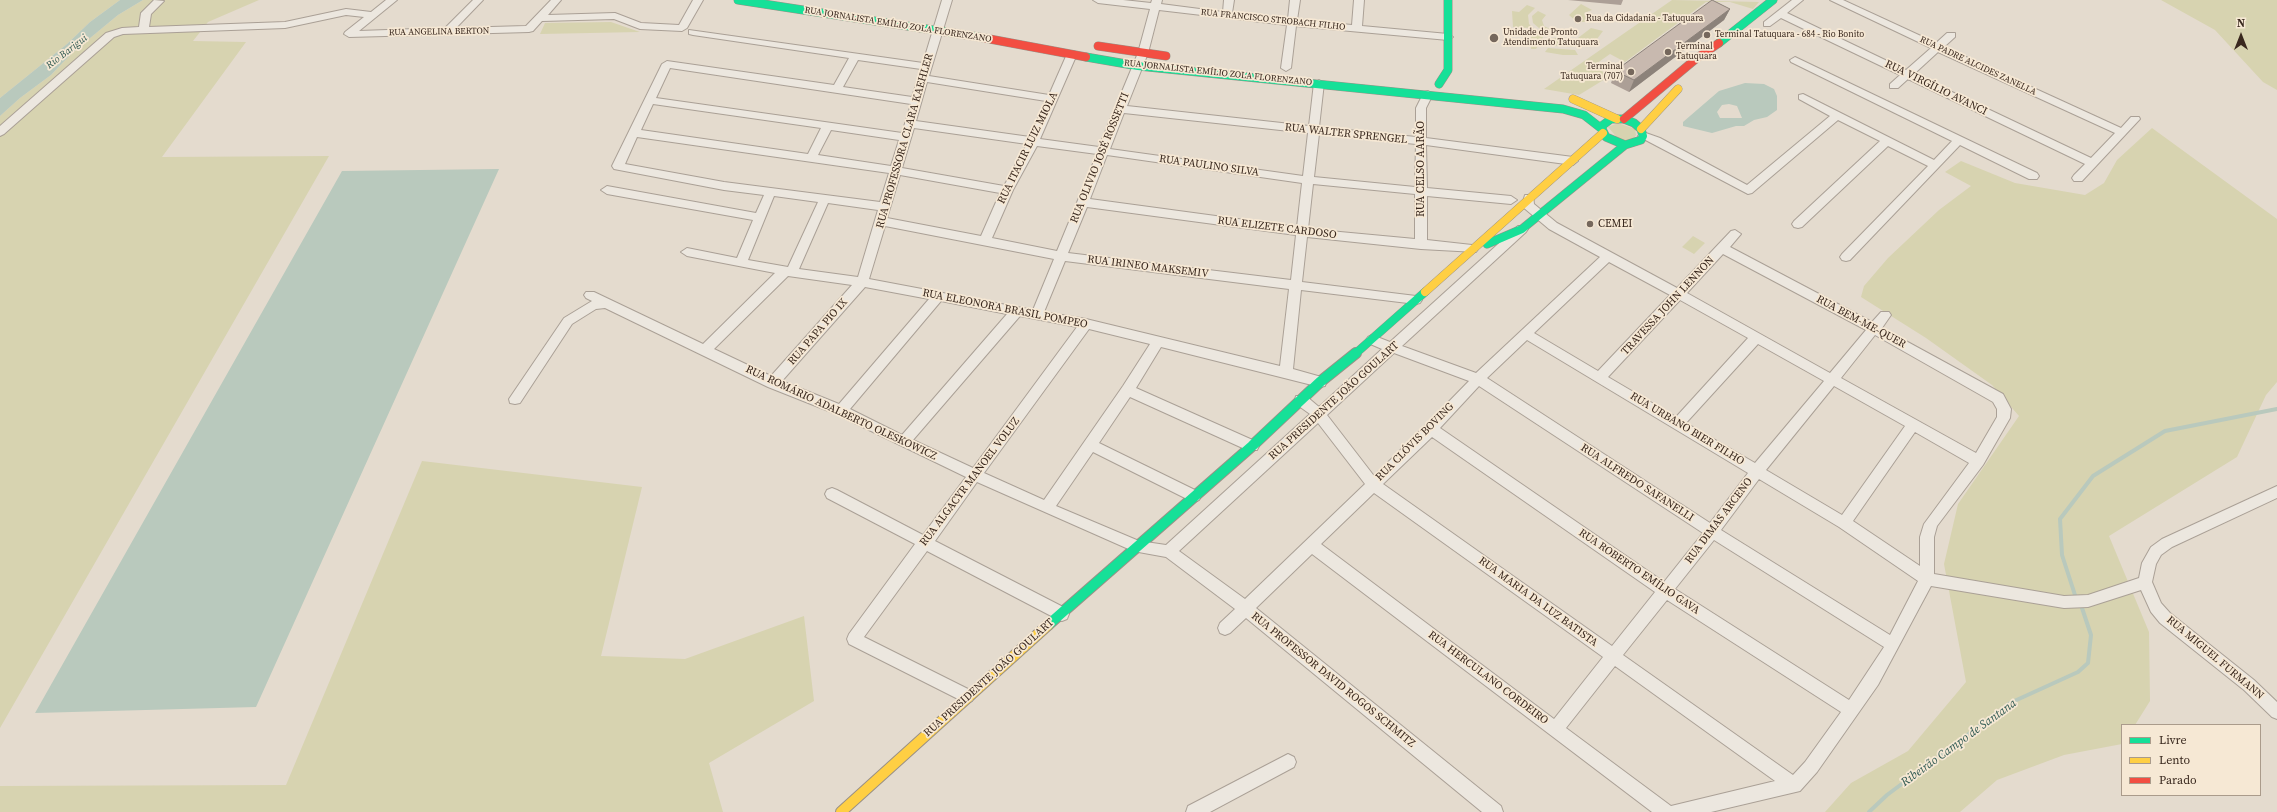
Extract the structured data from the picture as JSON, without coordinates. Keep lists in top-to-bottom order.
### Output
{
  "streets": {
    "main road": ["RUA JORNALISTA EMÍLIO ZOLA FLORENZANO", "RUA PRESIDENTE JOÃO GOULART"],
    "street": [
      "RUA FRANCISCO STROBACH FILHO",
      "RUA ANGELINA BERTON",
      "RUA PADRE ALCIDES ZANELLA",
      "RUA VIRGÍLIO AVANCI",
      "RUA WALTER SPRENGEL",
      "RUA PROFESSORA CLARA KAEHLER",
      "RUA ITACIR LUIZ MIOLA",
      "RUA OLIVIO JOSÉ ROSSETTI",
      "RUA PAULINO SILVA",
      "RUA CELSO AARÃO",
      "RUA ELIZETE CARDOSO",
      "RUA IRINEO MAKSEMIV",
      "TRAVESSA JOHN LENNON",
      "RUA ELEONORA BRASIL POMPEO",
      "RUA BEM-ME-QUER",
      "RUA PAPA PIO IX",
      "RUA ROMÁRIO ADALBERTO OLESKOWICZ",
      "RUA URBANO BIER FILHO",
      "RUA CLÓVIS BOVING",
      "RUA ALGACYR MANOEL VOLUZ",
      "RUA ALFREDO SAFANELLI",
      "RUA DIMAS ARCENO",
      "RUA ROBERTO EMÍLIO GAVA",
      "RUA MARIA DA LUZ BATISTA",
      "RUA MIGUEL FURMANN",
      "RUA HERCULANO CORDEIRO",
      "RUA PROFESSOR DAVID ROGOS SCHMITZ"
    ]
  },
  "crossings": [
    ["RUA FRANCISCO STROBACH FILHO", "RUA OLIVIO JOSÉ ROSSETTI"],
    ["RUA JORNALISTA EMÍLIO ZOLA FLORENZANO", "RUA PROFESSORA CLARA KAEHLER"],
    ["RUA JORNALISTA EMÍLIO ZOLA FLORENZANO", "RUA ITACIR LUIZ MIOLA"],
    ["RUA JORNALISTA EMÍLIO ZOLA FLORENZANO", "RUA OLIVIO JOSÉ ROSSETTI"],
    ["RUA JORNALISTA EMÍLIO ZOLA FLORENZANO", "RUA CELSO AARÃO"],
    ["RUA JORNALISTA EMÍLIO ZOLA FLORENZANO", "RUA PRESIDENTE JOÃO GOULART"],
    ["RUA WALTER SPRENGEL", "RUA OLIVIO JOSÉ ROSSETTI"],
    ["RUA WALTER SPRENGEL", "RUA CELSO AARÃO"],
    ["RUA WALTER SPRENGEL", "RUA PRESIDENTE JOÃO GOULART"],
    ["RUA PROFESSORA CLARA KAEHLER", "RUA PAULINO SILVA"],
    ["RUA PROFESSORA CLARA KAEHLER", "RUA IRINEO MAKSEMIV"],
    ["RUA PROFESSORA CLARA KAEHLER", "RUA ELEONORA BRASIL POMPEO"],
    ["RUA PROFESSORA CLARA KAEHLER", "RUA PAPA PIO IX"],
    ["RUA ITACIR LUIZ MIOLA", "RUA PAULINO SILVA"],
    ["RUA ITACIR LUIZ MIOLA", "RUA IRINEO MAKSEMIV"],
    ["RUA OLIVIO JOSÉ ROSSETTI", "RUA PAULINO SILVA"],
    ["RUA OLIVIO JOSÉ ROSSETTI", "RUA ELIZETE CARDOSO"],
    ["RUA OLIVIO JOSÉ ROSSETTI", "RUA IRINEO MAKSEMIV"],
    ["RUA OLIVIO JOSÉ ROSSETTI", "RUA ELEONORA BRASIL POMPEO"],
    ["RUA PAULINO SILVA", "RUA CELSO AARÃO"],
    ["RUA CELSO AARÃO", "RUA ELIZETE CARDOSO"],
    ["RUA ELIZETE CARDOSO", "RUA PRESIDENTE JOÃO GOULART"],
    ["RUA IRINEO MAKSEMIV", "RUA PRESIDENTE JOÃO GOULART"],
    ["TRAVESSA JOHN LENNON", "RUA BEM-ME-QUER"],
    ["TRAVESSA JOHN LENNON", "RUA URBANO BIER FILHO"],
    ["RUA ELEONORA BRASIL POMPEO", "RUA PAPA PIO IX"],
    ["RUA ELEONORA BRASIL POMPEO", "RUA PRESIDENTE JOÃO GOULART"],
    ["RUA ELEONORA BRASIL POMPEO", "RUA ALGACYR MANOEL VOLUZ"],
    ["RUA BEM-ME-QUER", "RUA DIMAS ARCENO"],
    ["RUA PAPA PIO IX", "RUA ROMÁRIO ADALBERTO OLESKOWICZ"],
    ["RUA PRESIDENTE JOÃO GOULART", "RUA ROMÁRIO ADALBERTO OLESKOWICZ"],
    ["RUA PRESIDENTE JOÃO GOULART", "RUA ALGACYR MANOEL VOLUZ"],
    ["RUA PRESIDENTE JOÃO GOULART", "RUA ALFREDO SAFANELLI"],
    ["RUA PRESIDENTE JOÃO GOULART", "RUA MARIA DA LUZ BATISTA"],
    ["RUA PRESIDENTE JOÃO GOULART", "RUA PROFESSOR DAVID ROGOS SCHMITZ"],
    ["RUA ROMÁRIO ADALBERTO OLESKOWICZ", "RUA ALGACYR MANOEL VOLUZ"],
    ["RUA URBANO BIER FILHO", "RUA CLÓVIS BOVING"],
    ["RUA URBANO BIER FILHO", "RUA DIMAS ARCENO"],
    ["RUA CLÓVIS BOVING", "RUA ALFREDO SAFANELLI"],
    ["RUA CLÓVIS BOVING", "RUA ROBERTO EMÍLIO GAVA"],
    ["RUA CLÓVIS BOVING", "RUA MARIA DA LUZ BATISTA"],
    ["RUA CLÓVIS BOVING", "RUA HERCULANO CORDEIRO"],
    ["RUA CLÓVIS BOVING", "RUA PROFESSOR DAVID ROGOS SCHMITZ"],
    ["RUA ALFREDO SAFANELLI", "RUA DIMAS ARCENO"],
    ["RUA DIMAS ARCENO", "RUA ROBERTO EMÍLIO GAVA"],
    ["RUA DIMAS ARCENO", "RUA MARIA DA LUZ BATISTA"],
    ["RUA DIMAS ARCENO", "RUA HERCULANO CORDEIRO"]
  ],
  "water": ["Rio Barigui", "Ribeirão Campo de Santana"],
  "places": [
    "Rua da Cidadania - Tatuquara",
    "Terminal Tatuquara - 684 - Rio Bonito",
    "Unidade de Pronto Atendimento Tatuquara",
    "Terminal Tatuquara",
    "Terminal Tatuquara (707)",
    "CEMEI"
  ],
  "legend": ["Livre", "Lento", "Parado"],
  "north": "top"
}
